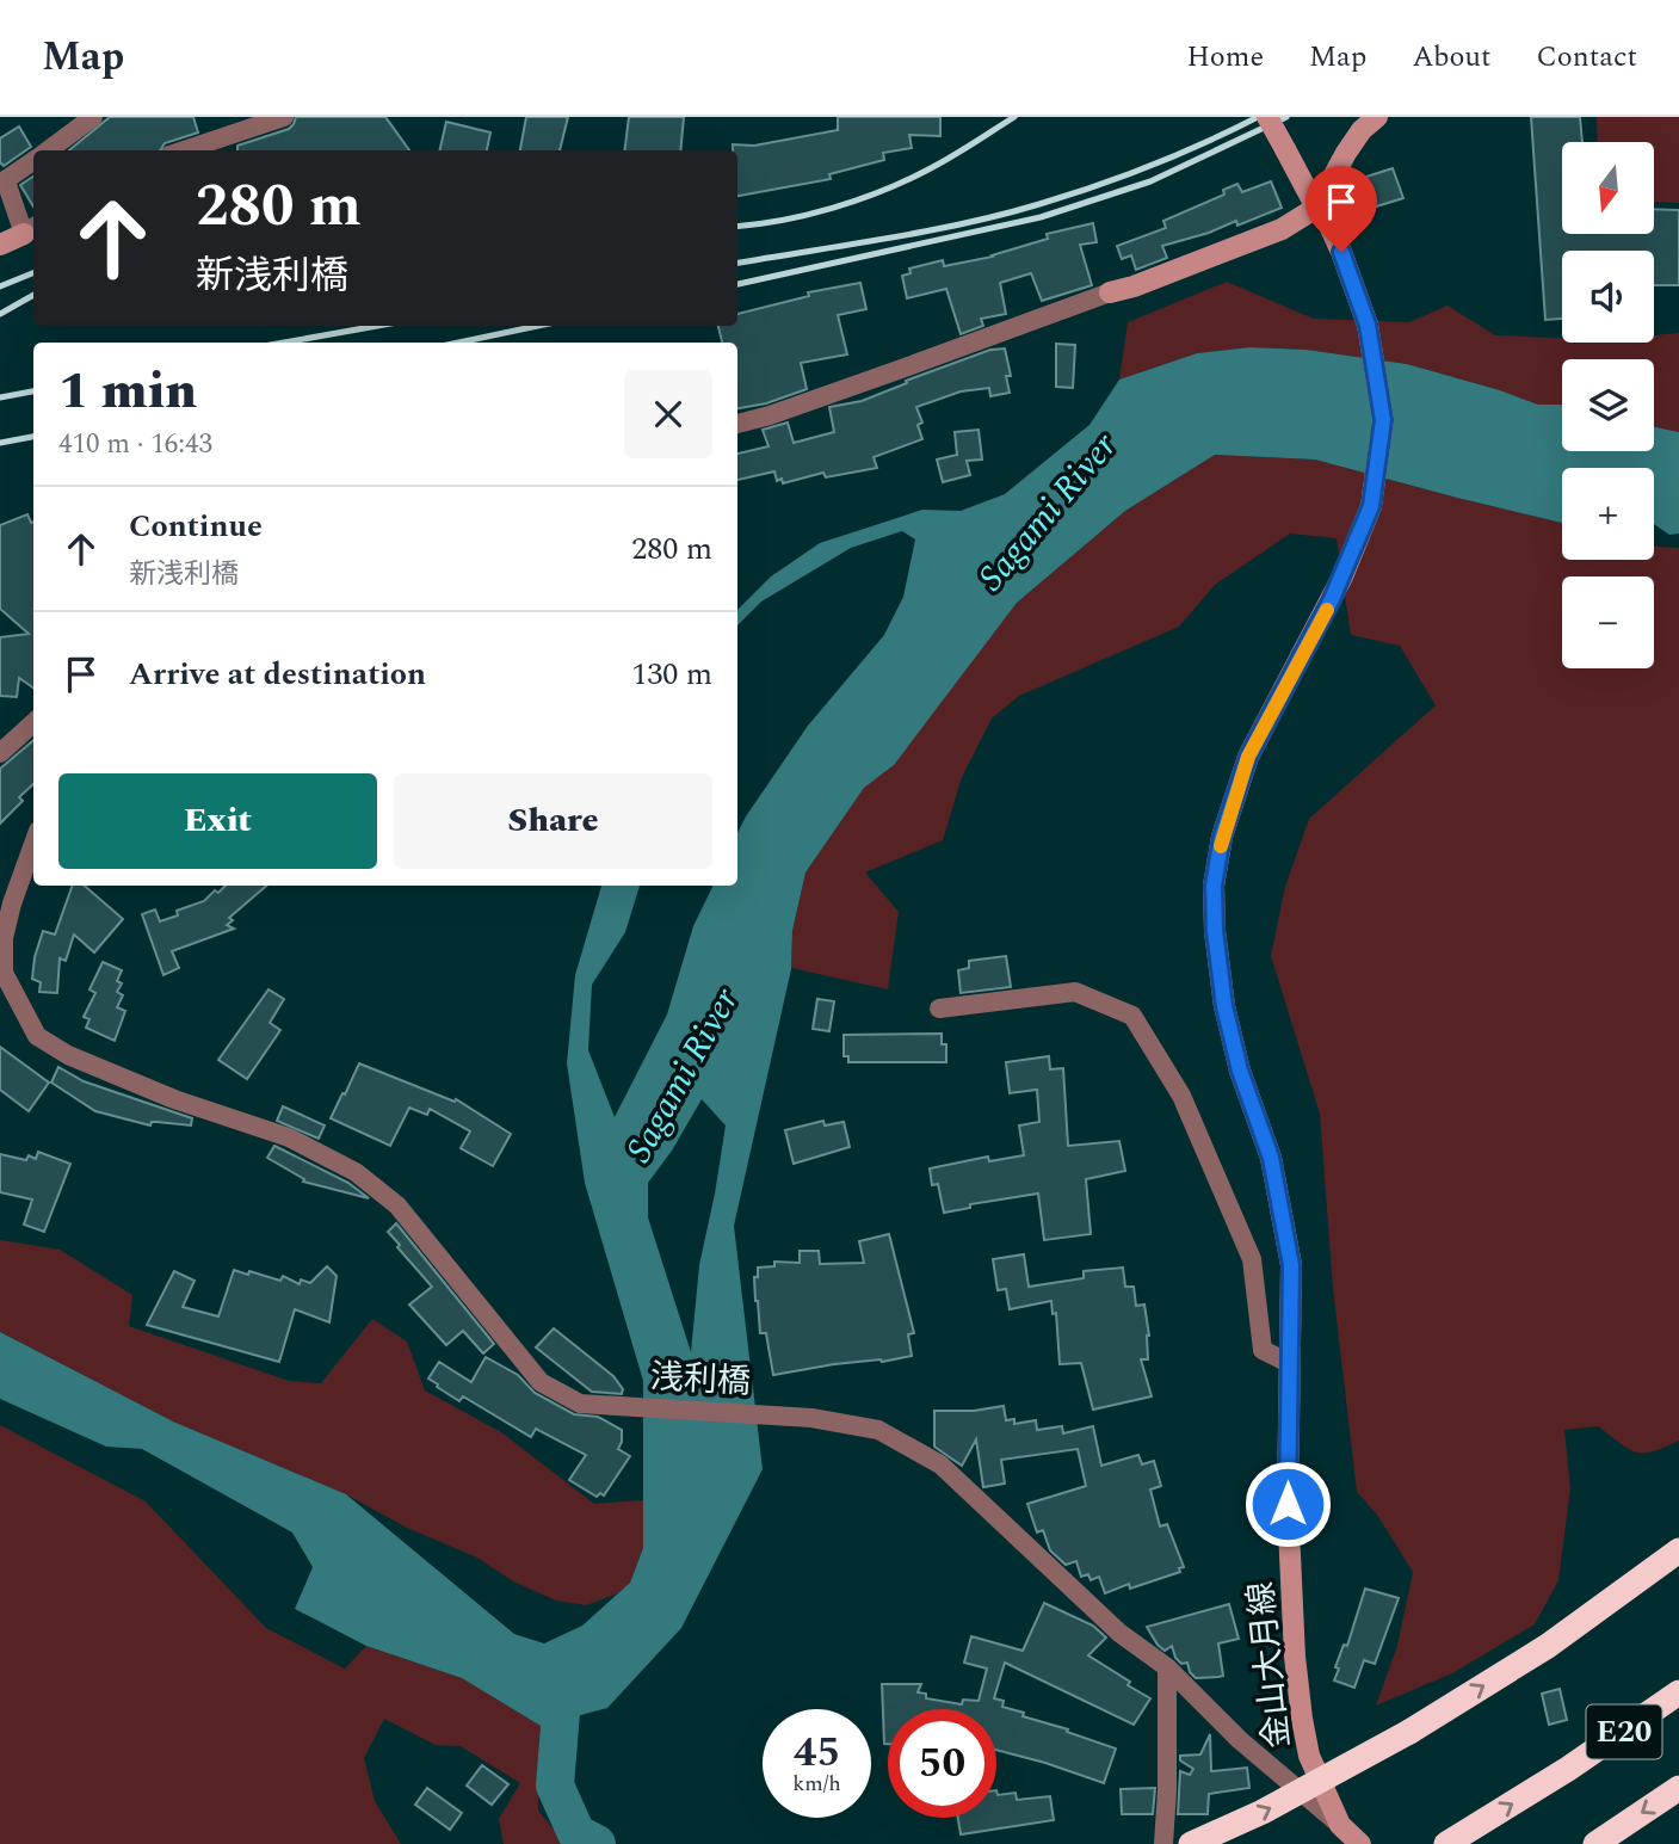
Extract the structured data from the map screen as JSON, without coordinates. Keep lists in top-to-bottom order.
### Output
{
  "streets": {
    "highway": ["E20"],
    "main road": ["金山大月線"],
    "street": ["浅利橋"]
  },
  "crossings": [
    ["浅利橋", "金山大月線"]
  ],
  "water": ["Sagami River"],
  "north": "bottom",
  "page": {
    "header": "Map",
    "nav": [
      "Home",
      "Map",
      "About",
      "Contact"
    ],
    "map_buttons": ["+", "−"],
    "turn": ["280 m", "新浅利橋"],
    "heading": ["1 min", "410 m · 16:43"],
    "list": [
      {
        "name": "Continue",
        "note": "新浅利橋",
        "value": "280 m"
      },
      {
        "name": "Arrive at destination",
        "value": "130 m"
      }
    ],
    "buttons": ["Exit", "Share"],
    "speed": "45 km/h",
    "limit": "50"
  }
}
